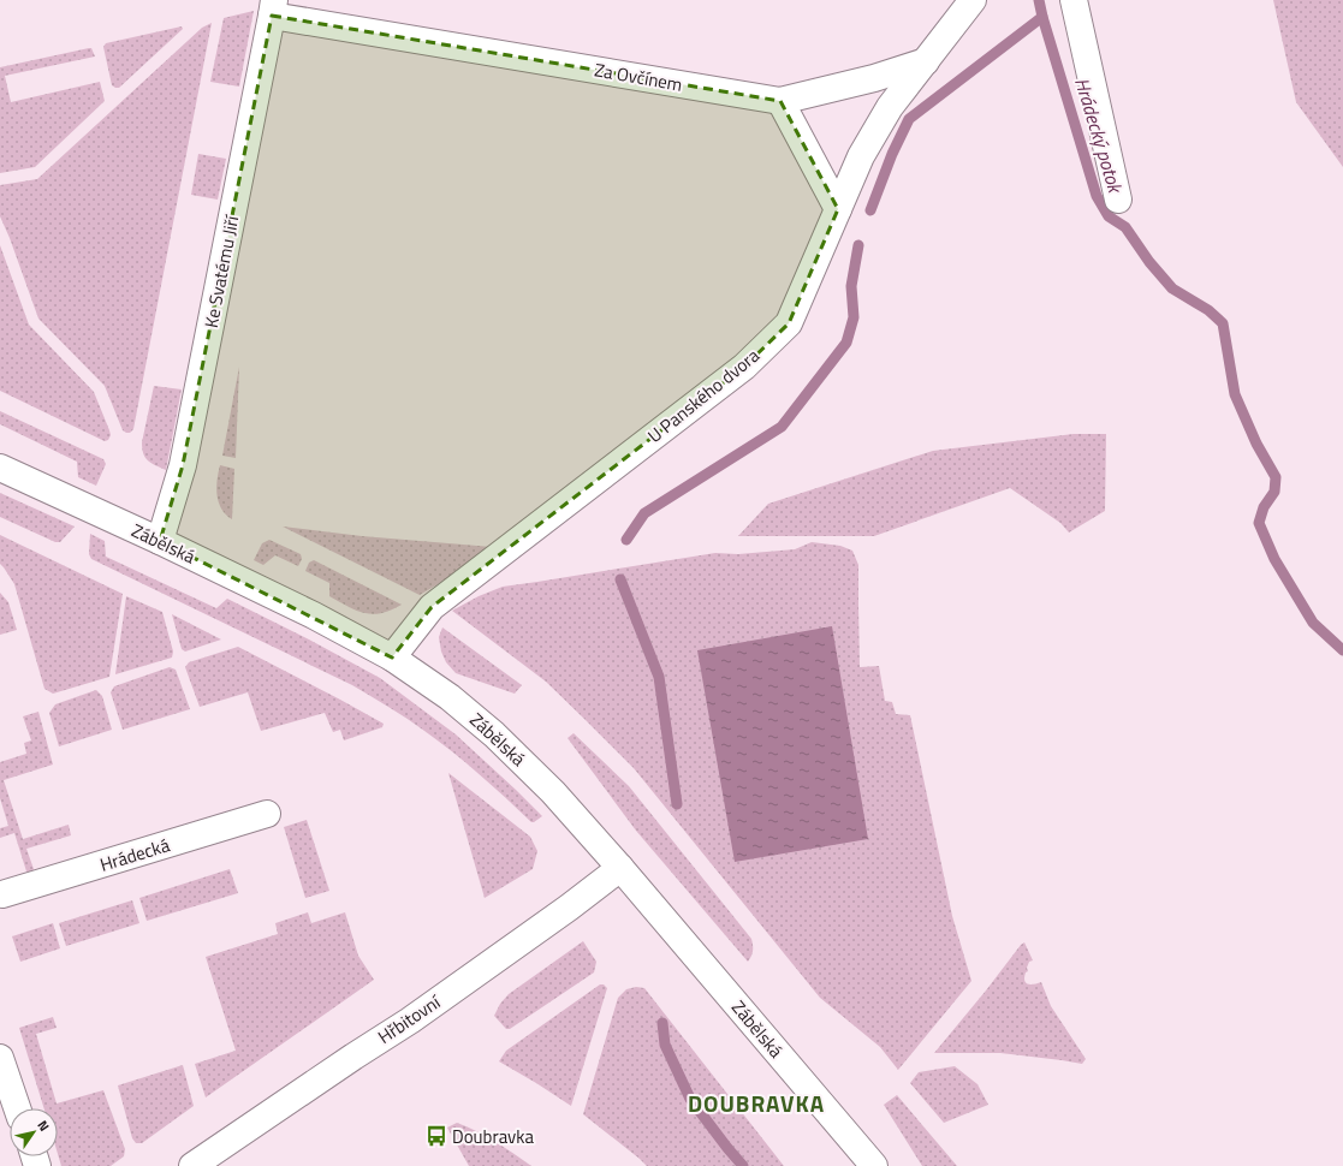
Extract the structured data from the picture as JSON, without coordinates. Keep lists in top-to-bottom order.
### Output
{
  "streets": {
    "street": [
      "Za Ovčínem",
      "Ke Svatému Jiří",
      "U Panského dvora",
      "Zábělská",
      "Hrádecká",
      "Hřbitovní"
    ]
  },
  "crossings": [
    ["Za Ovčínem", "Ke Svatému Jiří"],
    ["Za Ovčínem", "U Panského dvora"],
    ["Ke Svatému Jiří", "Zábělská"],
    ["U Panského dvora", "Zábělská"],
    ["Zábělská", "Hřbitovní"]
  ],
  "districts": ["DOUBRAVKA"],
  "water": ["Hrádecký potok"],
  "places": {
    "bus stop": ["Doubravka"]
  },
  "north": "top right"
}
